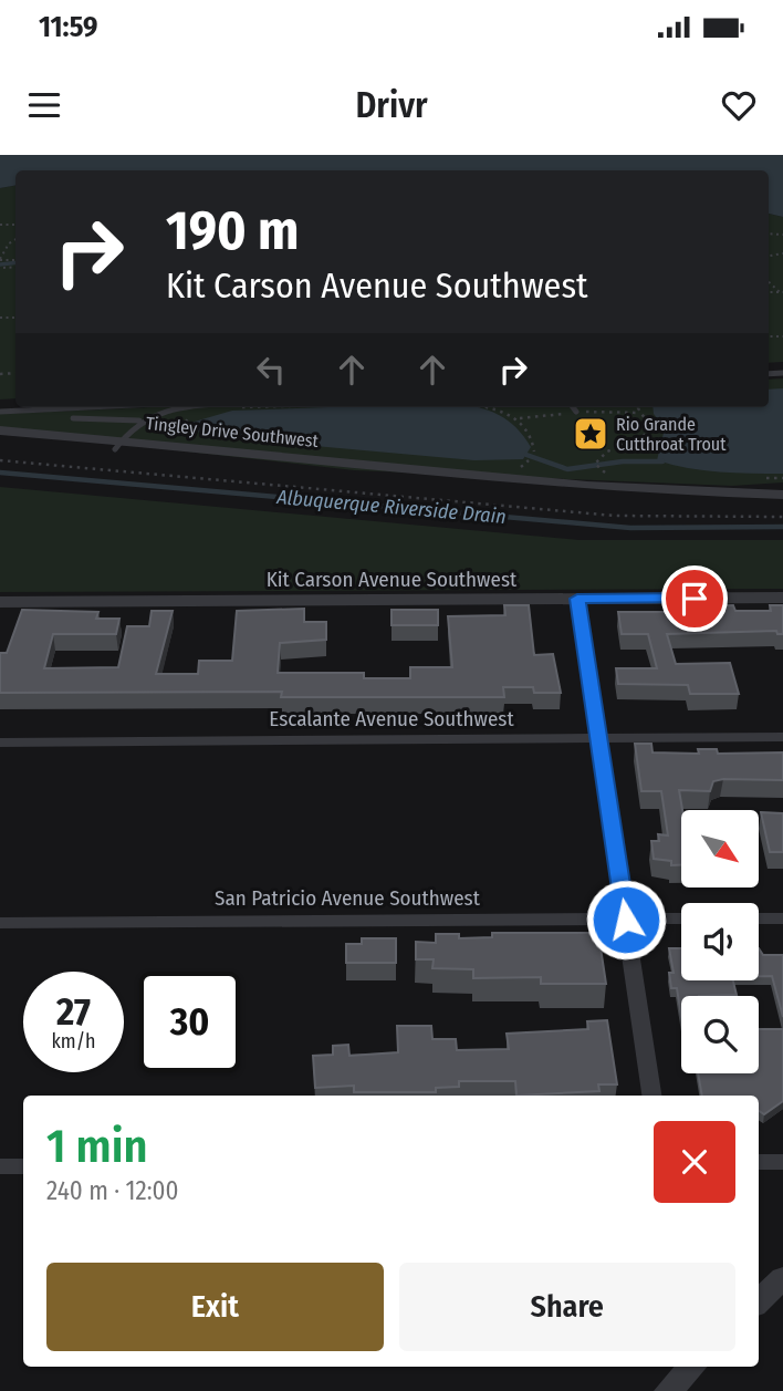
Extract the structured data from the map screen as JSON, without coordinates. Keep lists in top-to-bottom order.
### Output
{
  "streets": {
    "street": [
      "Tingley Drive Southwest",
      "Kit Carson Avenue Southwest",
      "Escalante Avenue Southwest",
      "San Patricio Avenue Southwest"
    ]
  },
  "water": ["Albuquerque Riverside Drain"],
  "places": {
    "place": ["Rio Grande Cutthroat Trout"]
  },
  "north": "bottom right",
  "page": {
    "status": "11:59",
    "header": "Drivr",
    "turn": ["190 m", "Kit Carson Avenue Southwest"],
    "speed": "27 km/h",
    "limit": "30",
    "heading": ["1 min", "240 m · 12:00"],
    "buttons": ["Exit", "Share"]
  }
}
